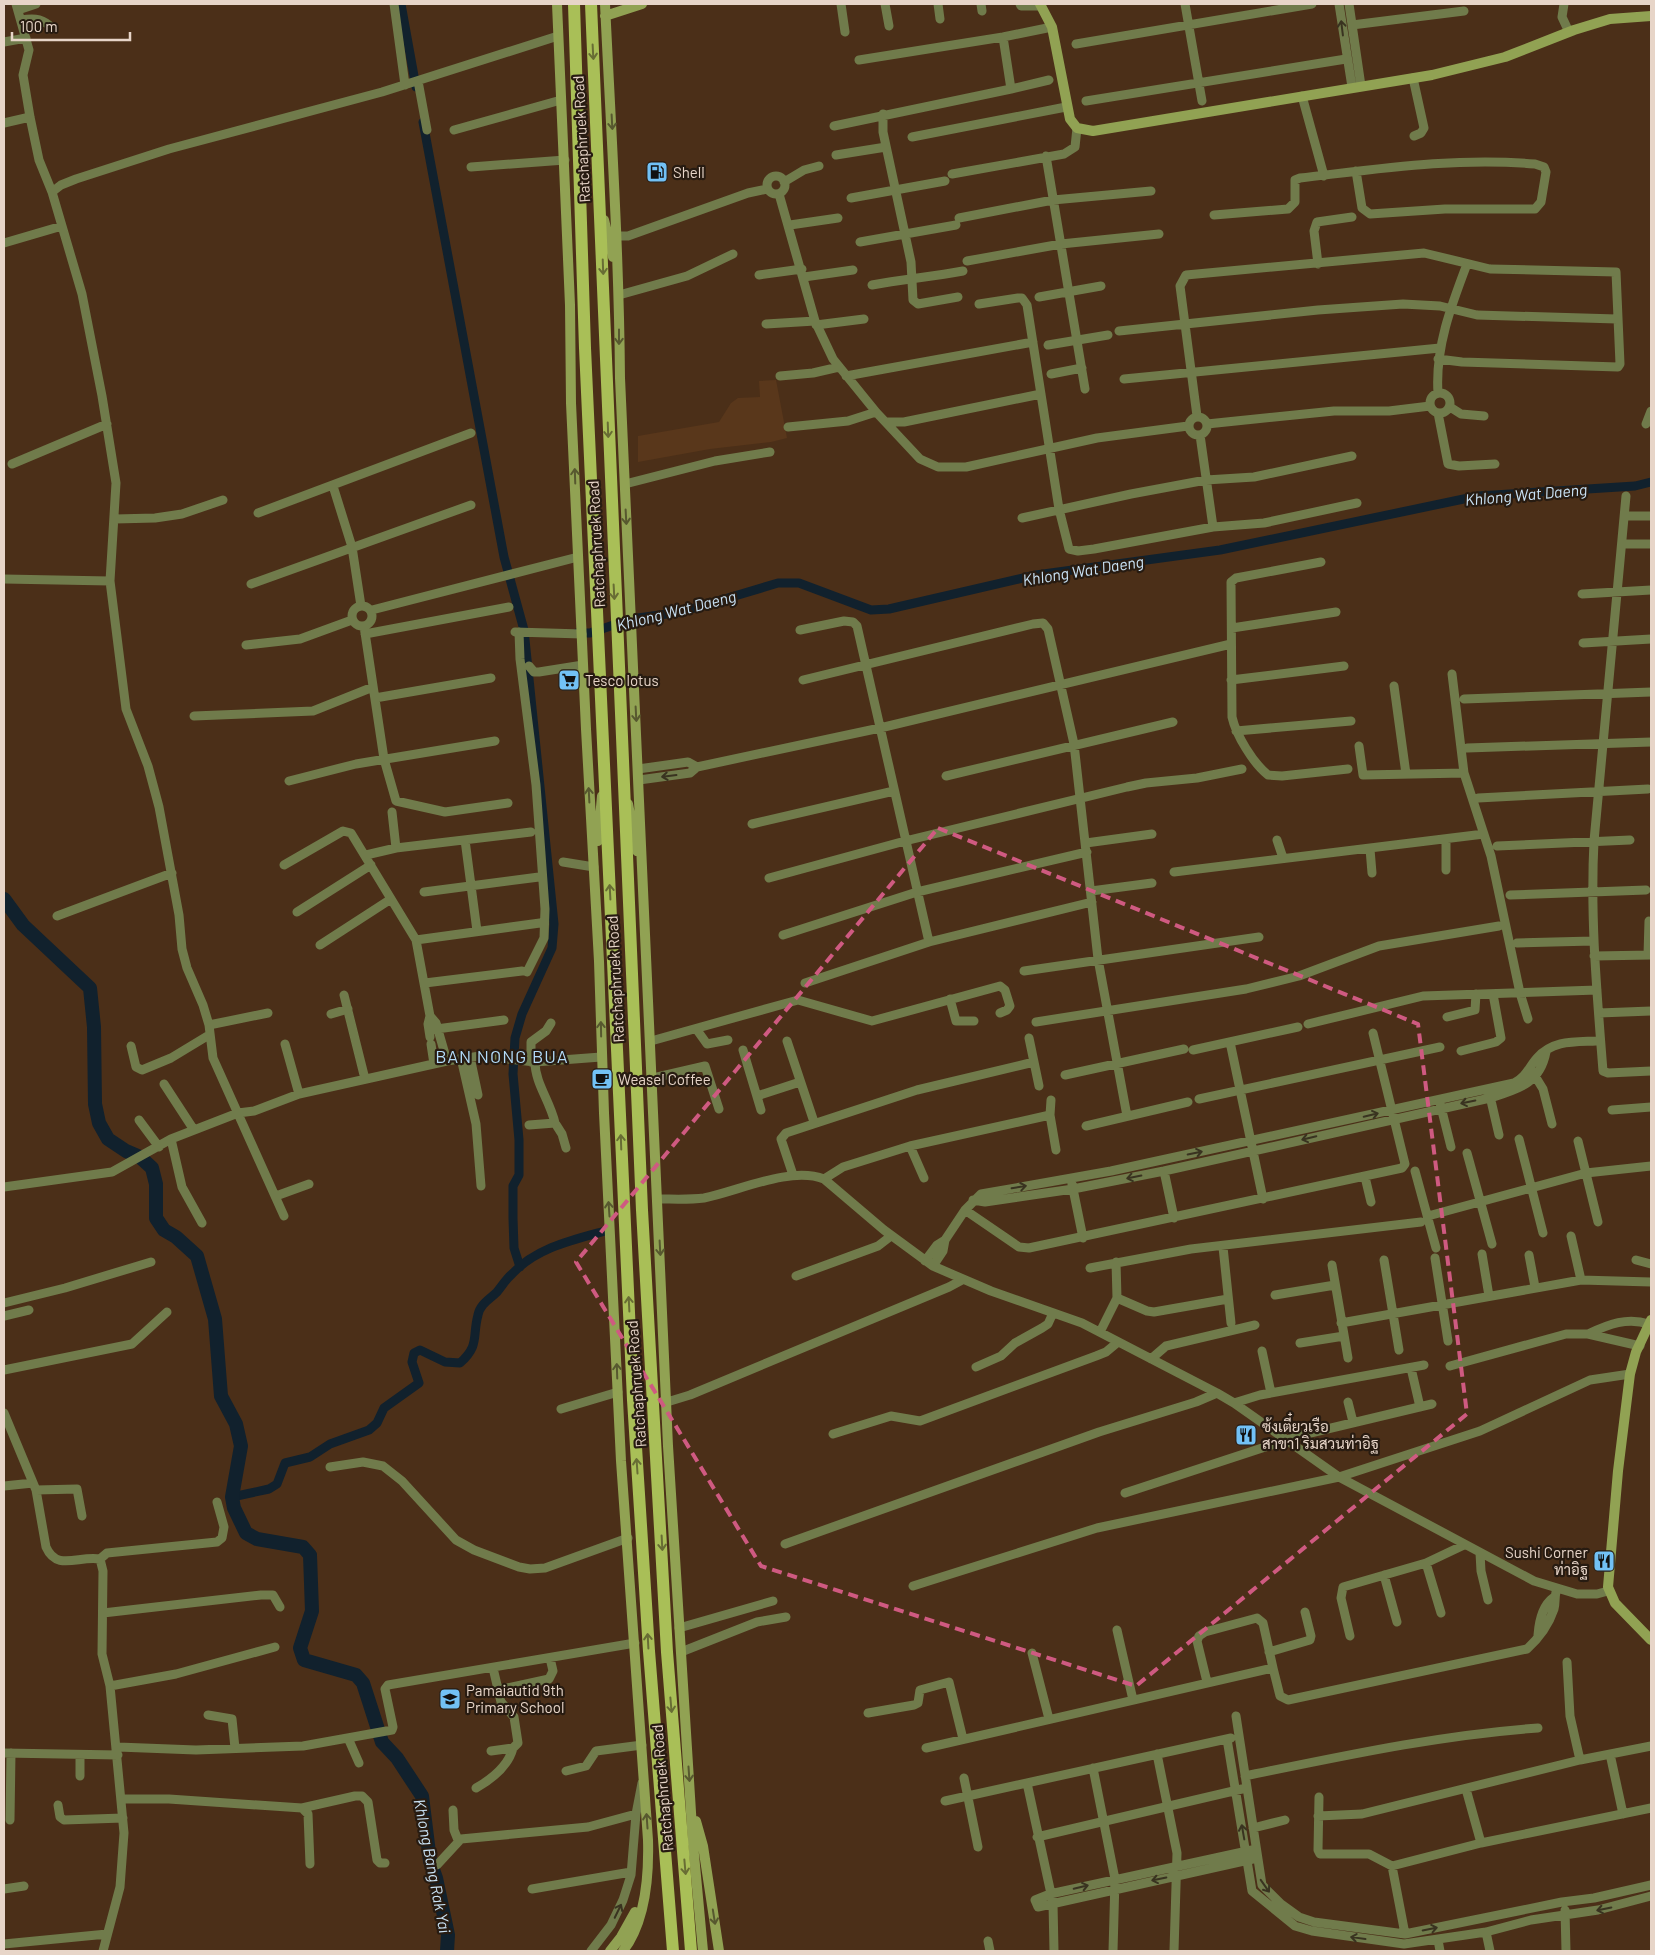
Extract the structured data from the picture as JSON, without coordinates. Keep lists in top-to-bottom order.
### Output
{
  "streets": {
    "main road": ["Ratchaphruek Road"]
  },
  "districts": ["BAN NONG BUA"],
  "water": ["Khlong Wat Daeng", "Khlong Bang Rak Yai"],
  "places": {
    "fuel station": ["Shell"],
    "supermarket": ["Tesco lotus"],
    "cafe": ["Weasel Coffee"],
    "restaurant": ["ซ้งเตี๋ยวเรือ สาขา1 ริมสวนท่าอิฐ", "Sushi Corner ท่าอิฐ"],
    "school or university": ["Pamaiautid 9th Primary School"]
  },
  "scale_bar": "100 m"
}
